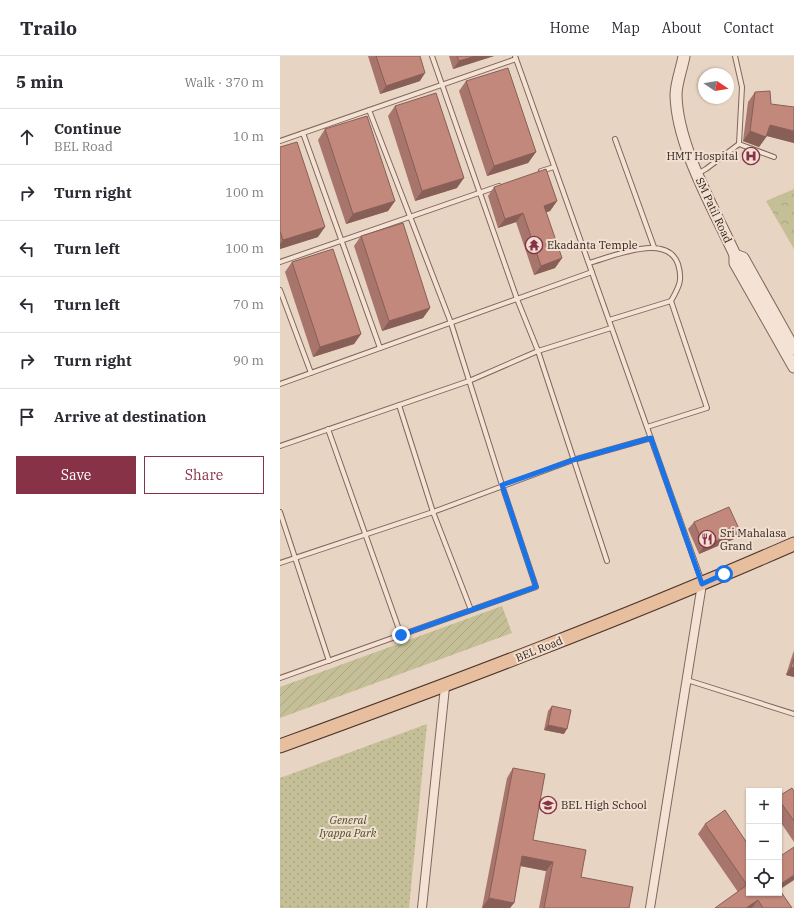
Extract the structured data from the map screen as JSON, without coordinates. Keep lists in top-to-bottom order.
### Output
{
  "streets": {
    "main road": ["BEL Road"],
    "street": ["SM Patil Road"]
  },
  "parks": ["General Iyappa Park"],
  "places": {
    "hospital": ["HMT Hospital"],
    "temple": ["Ekadanta Temple"],
    "restaurant": ["Sri Mahalasa Grand"],
    "school or university": ["BEL High School"]
  },
  "north": "right",
  "page": {
    "header": "Trailo",
    "nav": [
      "Home",
      "Map",
      "About",
      "Contact"
    ],
    "heading": ["5 min", "Walk · 370 m"],
    "list": [
      ["Continue", "BEL Road", "10 m"],
      ["Turn right", "100 m"],
      ["Turn left", "100 m"],
      ["Turn left", "70 m"],
      ["Turn right", "90 m"],
      "Arrive at destination"
    ],
    "buttons": ["Save", "Share"],
    "map_buttons": ["+", "−"]
  }
}
